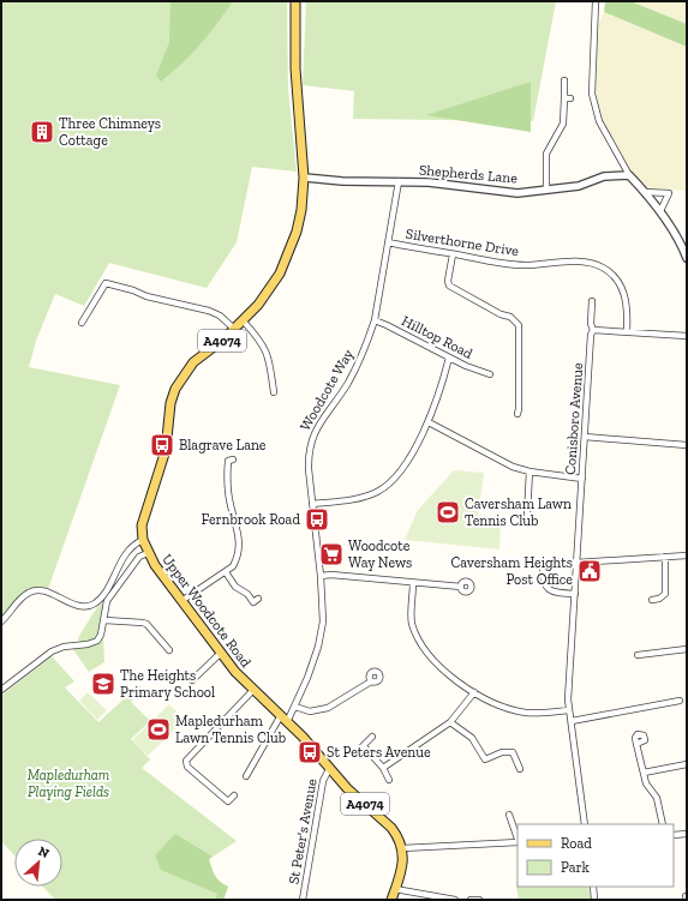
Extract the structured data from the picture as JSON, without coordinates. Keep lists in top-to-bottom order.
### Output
{
  "streets": {
    "main road": ["A4074", "Upper Woodcote Road"],
    "street": [
      "Shepherds Lane",
      "Silverthorne Drive",
      "Hilltop Road",
      "Woodcote Way",
      "Conisboro Avenue",
      "St Peter's Avenue"
    ]
  },
  "crossings": [
    ["Shepherds Lane", "Woodcote Way"],
    ["Shepherds Lane", "Upper Woodcote Road"],
    ["Silverthorne Drive", "Woodcote Way"],
    ["Hilltop Road", "Woodcote Way"],
    ["A4074", "Woodcote Way"],
    ["A4074", "Upper Woodcote Road"],
    ["A4074", "St Peter's Avenue"],
    ["Woodcote Way", "Upper Woodcote Road"]
  ],
  "parks": ["Mapledurham Playing Fields"],
  "places": {
    "building": ["Three Chimneys Cottage"],
    "bus stop": ["Blagrave Lane", "Fernbrook Road", "St Peters Avenue"],
    "sports": ["Caversham Lawn Tennis Club", "Mapledurham Lawn Tennis Club"],
    "supermarket": ["Woodcote Way News"],
    "public building": ["Caversham Heights Post Office"],
    "school or university": ["The Heights Primary School"]
  },
  "legend": ["Road", "Park"],
  "north": "top right"
}
